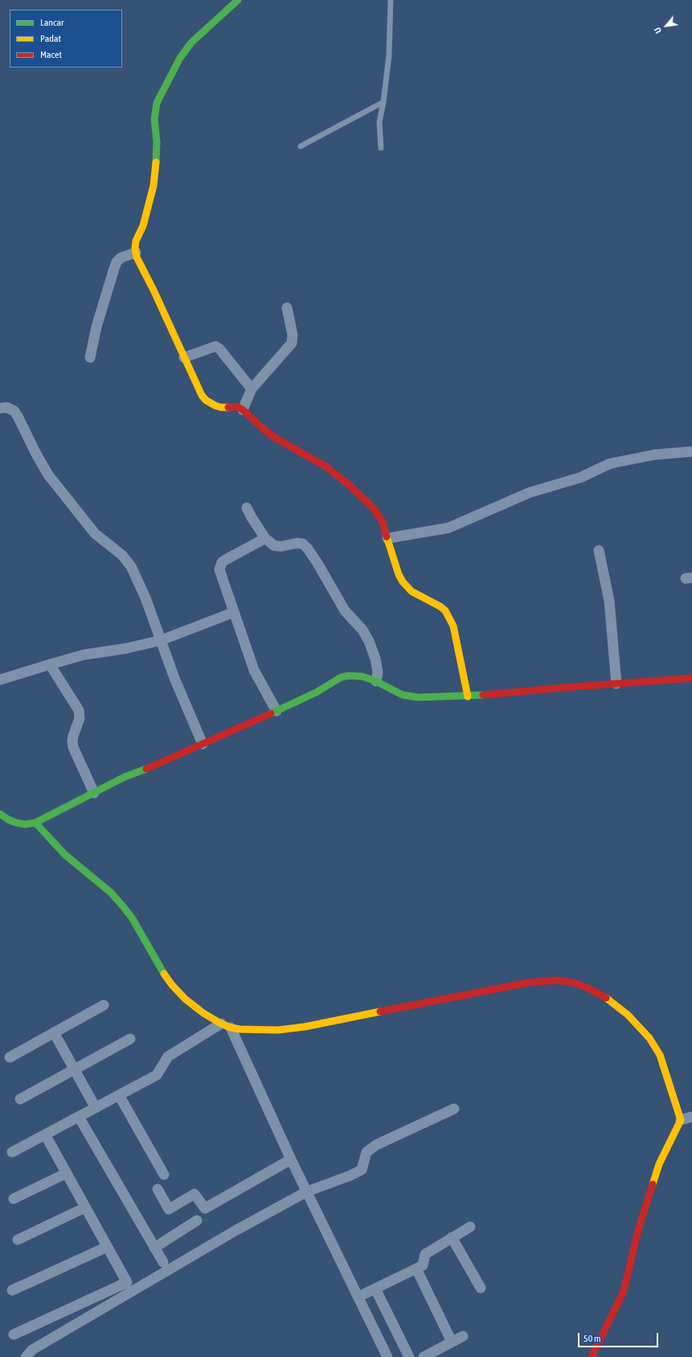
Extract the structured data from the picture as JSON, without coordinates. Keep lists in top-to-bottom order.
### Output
{
  "legend": ["Lancar", "Padat", "Macet"],
  "scale_bar": "50 m",
  "north": "bottom left"
}
